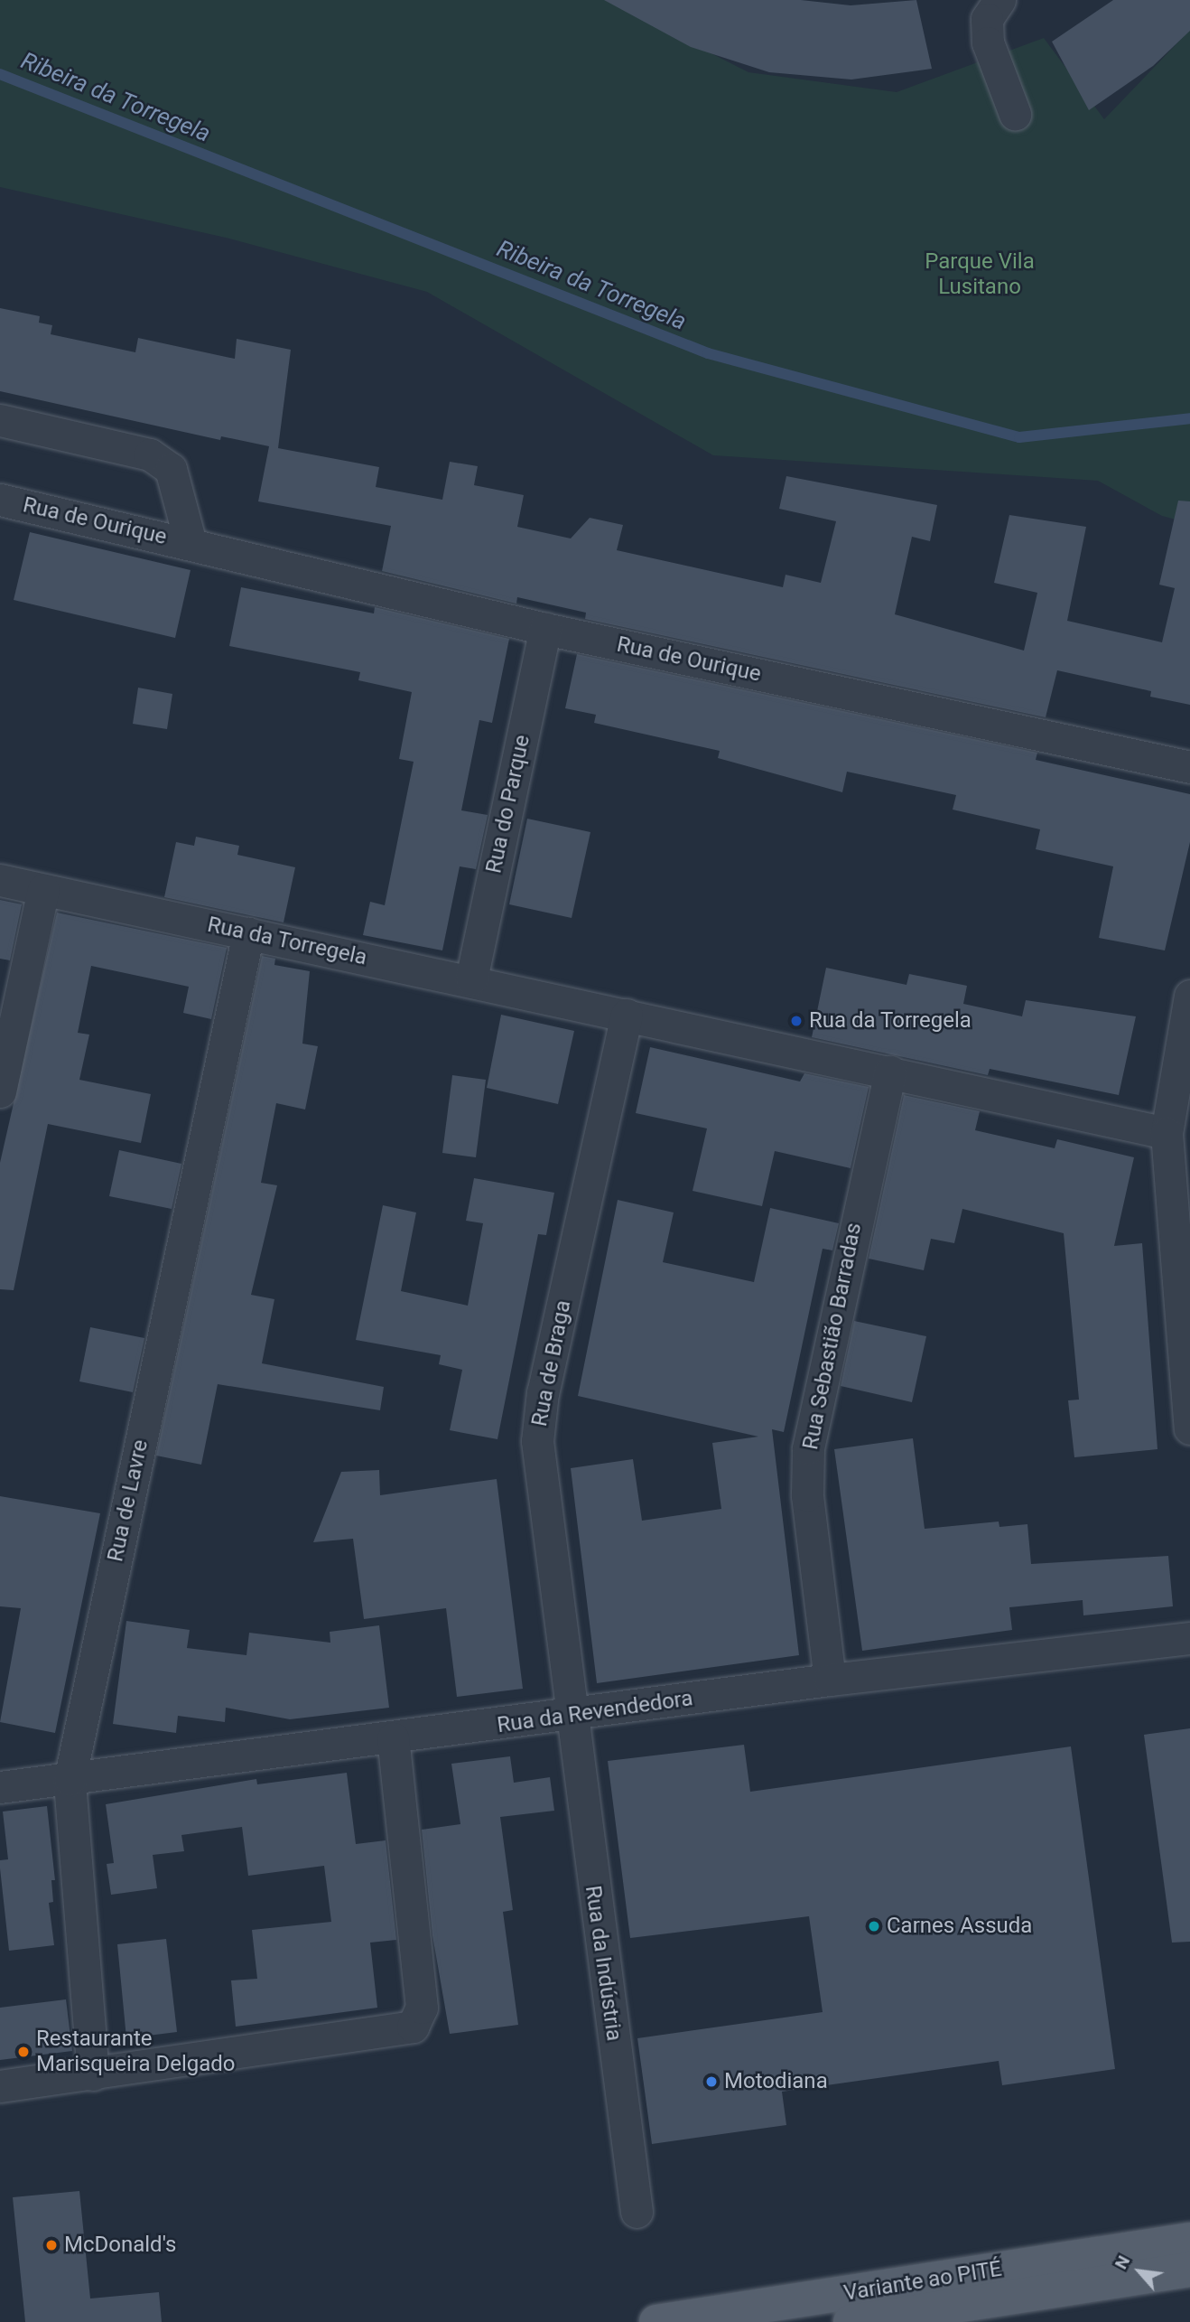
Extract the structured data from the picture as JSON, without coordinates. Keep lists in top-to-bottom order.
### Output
{
  "streets": {
    "main road": ["Variante ao PITÉ"],
    "street": [
      "Rua de Ourique",
      "Rua do Parque",
      "Rua da Torregela",
      "Rua Sebastião Barradas",
      "Rua de Braga",
      "Rua de Lavre",
      "Rua da Revendedora",
      "Rua da Indústria"
    ]
  },
  "crossings": [
    ["Rua de Ourique", "Rua do Parque"],
    ["Rua do Parque", "Rua da Torregela"],
    ["Rua da Torregela", "Rua Sebastião Barradas"],
    ["Rua da Torregela", "Rua de Braga"],
    ["Rua da Torregela", "Rua de Lavre"],
    ["Rua Sebastião Barradas", "Rua da Revendedora"],
    ["Rua de Braga", "Rua da Revendedora"],
    ["Rua de Braga", "Rua da Indústria"],
    ["Rua de Lavre", "Rua da Revendedora"],
    ["Rua da Revendedora", "Rua da Indústria"]
  ],
  "water": ["Ribeira da Torregela"],
  "parks": ["Parque Vila Lusitano"],
  "places": [
    "Rua da Torregela",
    "Carnes Assuda",
    "Restaurante Marisqueira Delgado",
    "Motodiana",
    "McDonald's"
  ],
  "north": "top left"
}
